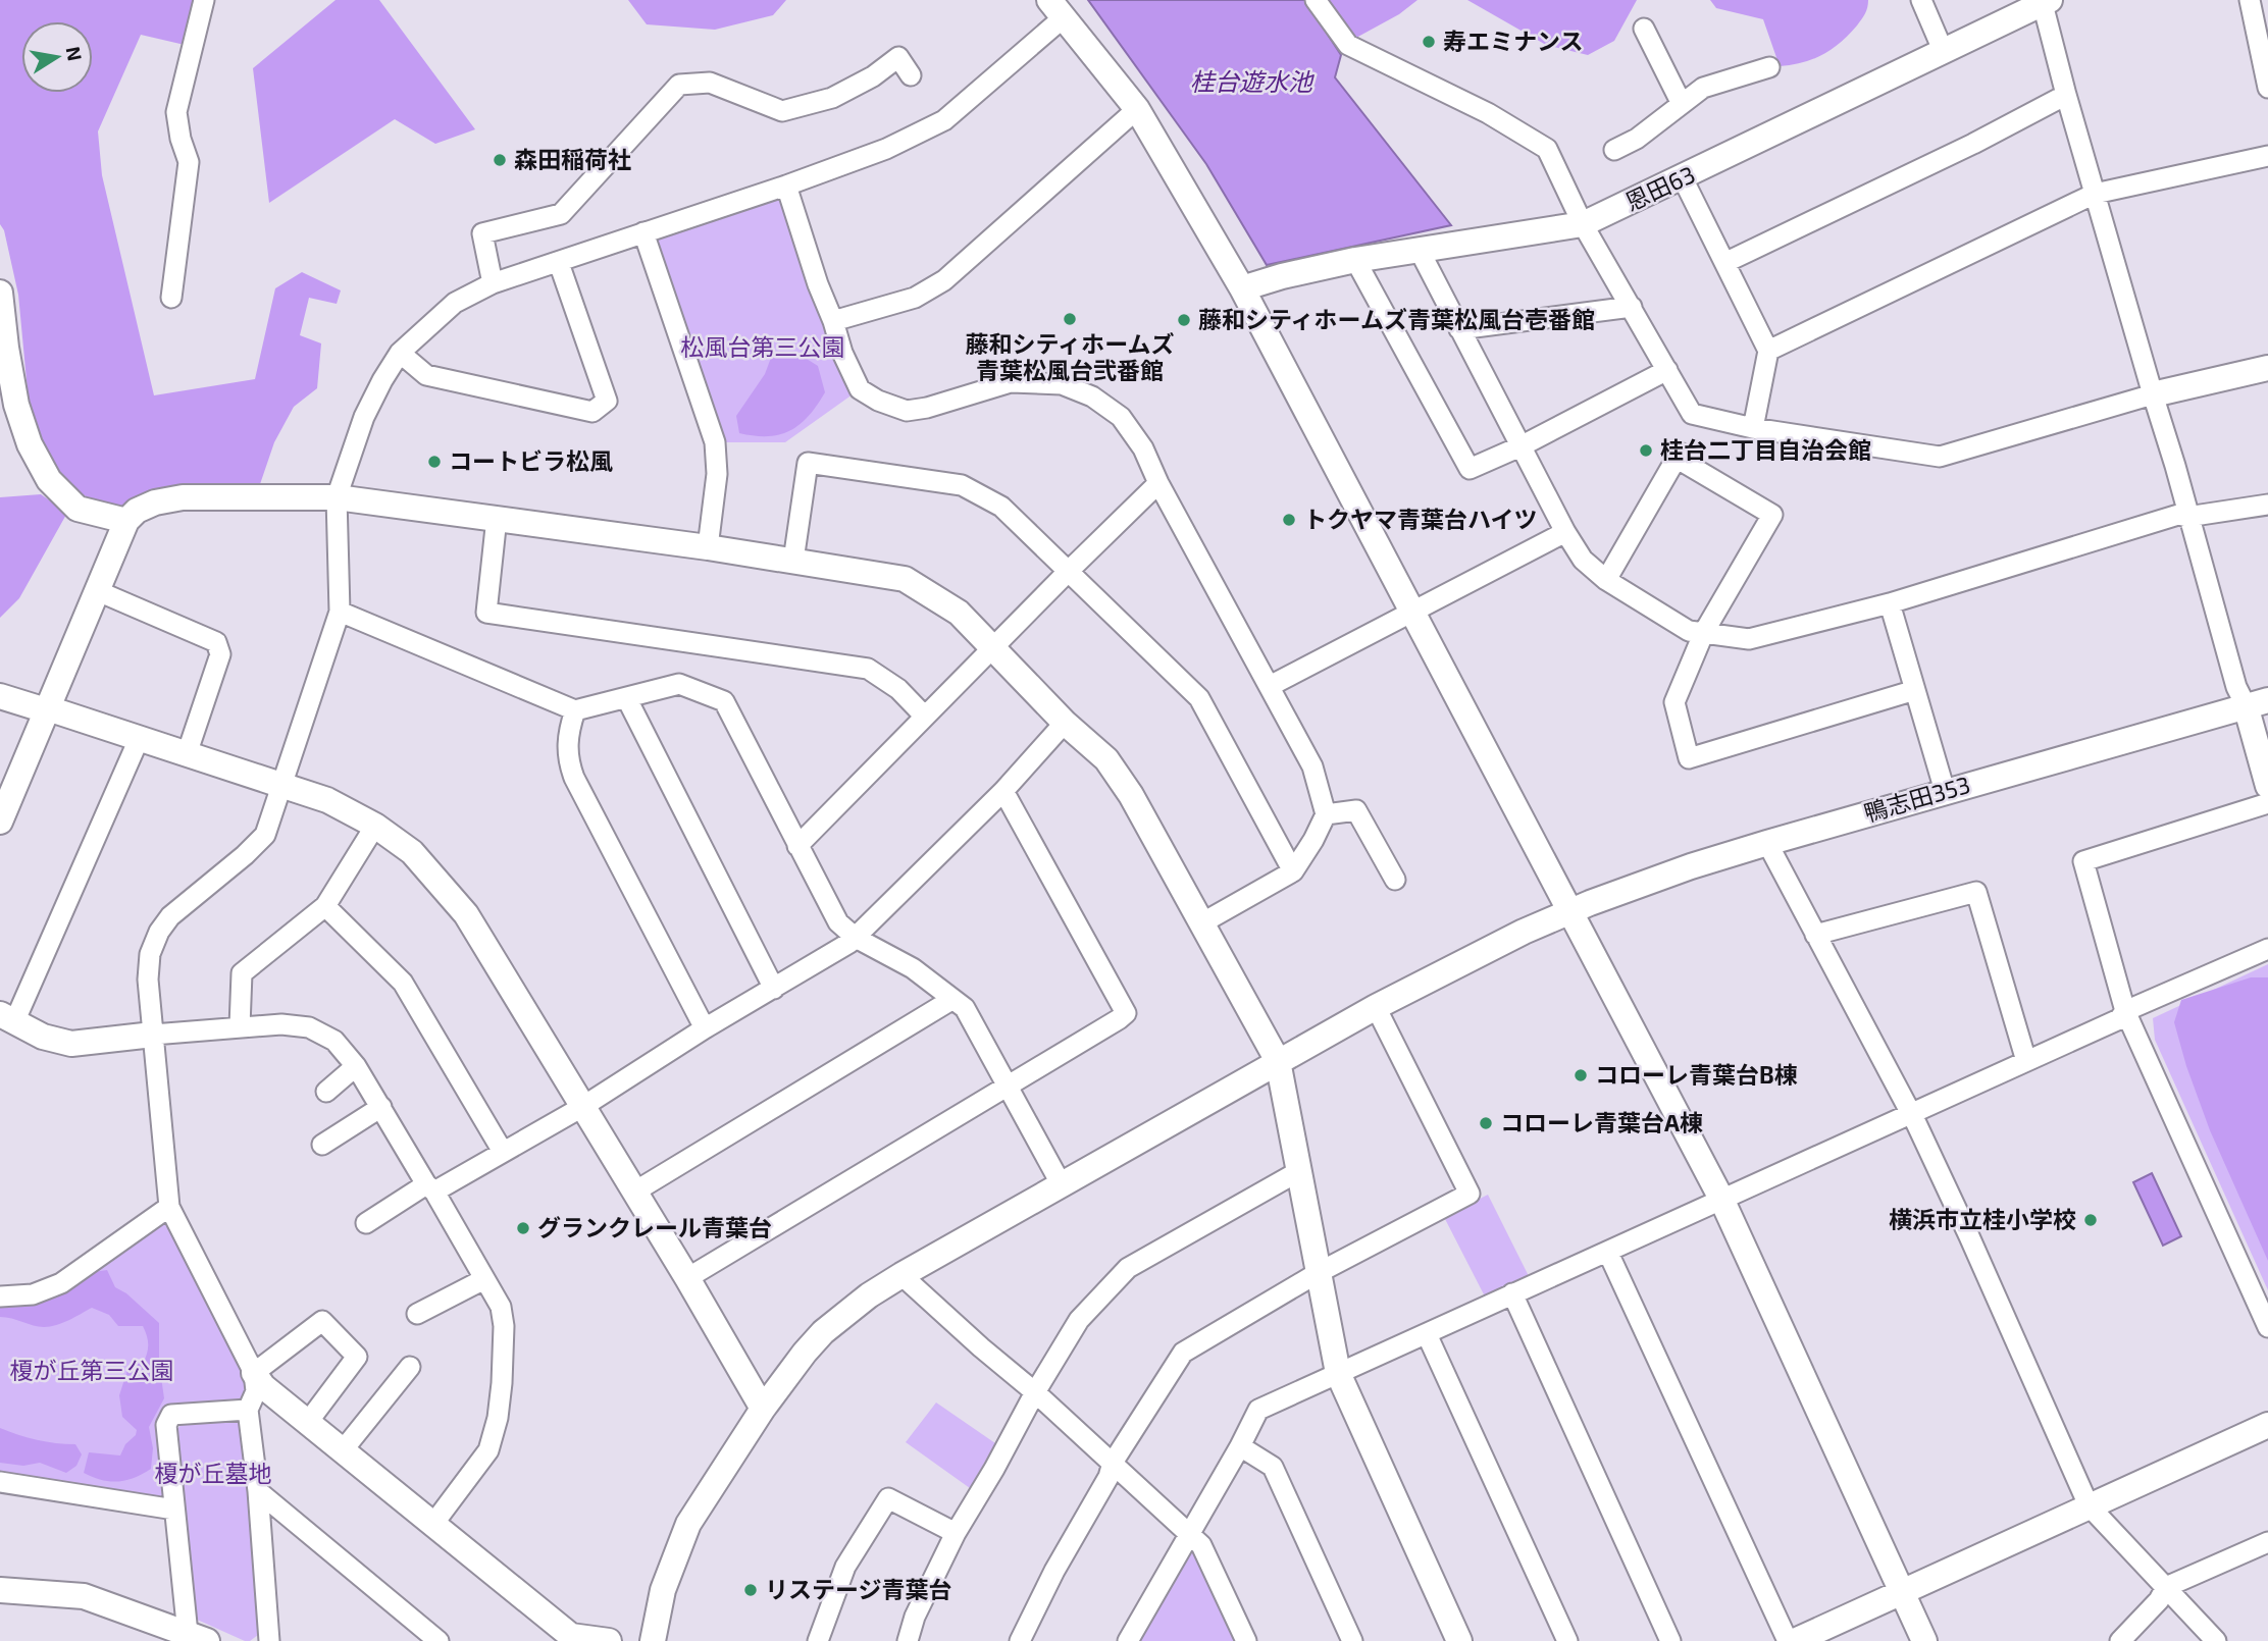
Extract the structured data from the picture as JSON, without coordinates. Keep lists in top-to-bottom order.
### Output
{
  "streets": {
    "street": ["恩田63", "鴨志田353"]
  },
  "water": ["桂台遊水池"],
  "parks": ["松風台第三公園", "榎が丘第三公園", "榎が丘墓地"],
  "places": [
    "寿エミナンス",
    "森田稲荷社",
    "藤和シティホームズ 青葉松風台弐番館",
    "藤和シティホームズ青葉松風台壱番館",
    "桂台二丁目自治会館",
    "コートビラ松風",
    "トクヤマ青葉台ハイツ",
    "コローレ青葉台B棟",
    "コローレ青葉台A棟",
    "横浜市立桂小学校",
    "グランクレール青葉台",
    "リステージ青葉台"
  ],
  "north": "right"
}
